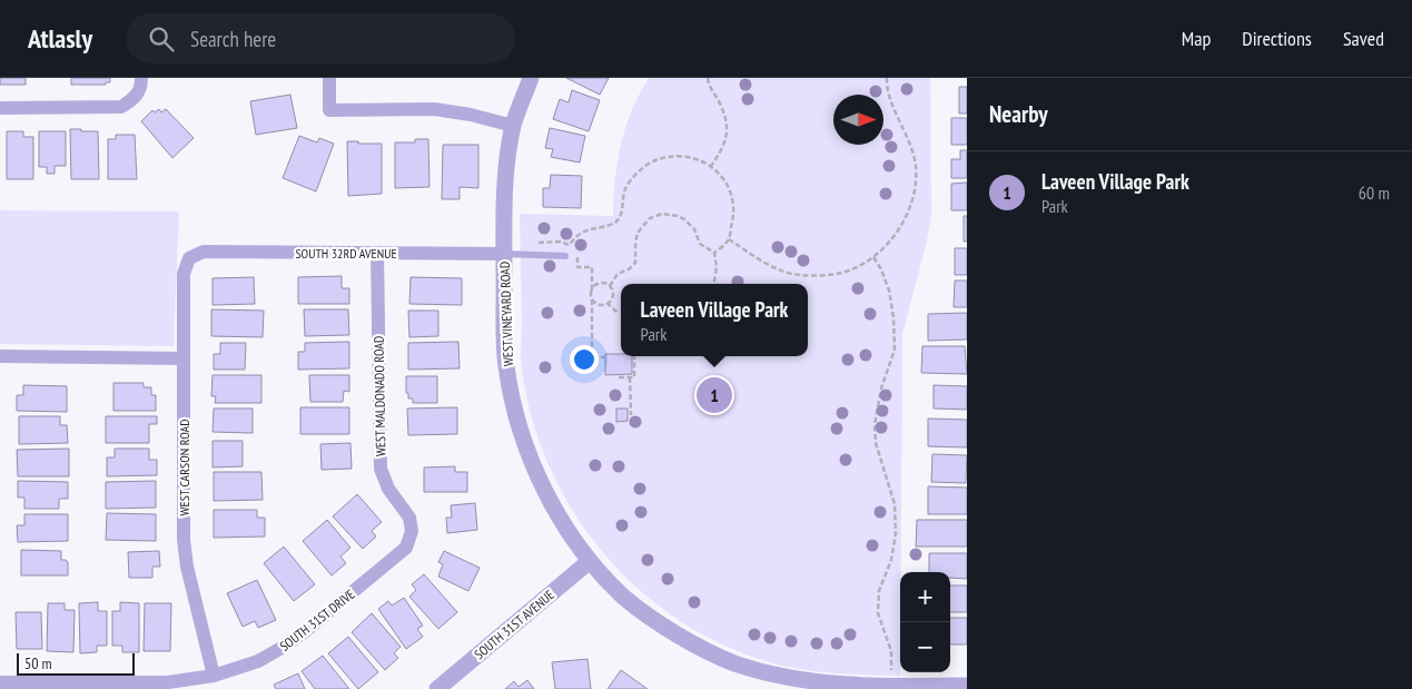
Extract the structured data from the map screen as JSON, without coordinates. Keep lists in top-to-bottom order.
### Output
{
  "streets": {
    "street": [
      "SOUTH 32RD AVENUE",
      "WEST VINEYARD ROAD",
      "WEST MALDONADO ROAD",
      "WEST CARSON ROAD",
      "SOUTH 31ST DRIVE",
      "SOUTH 31ST AVENUE"
    ]
  },
  "crossings": [
    ["SOUTH 32RD AVENUE", "WEST VINEYARD ROAD"],
    ["SOUTH 32RD AVENUE", "WEST MALDONADO ROAD"],
    ["SOUTH 32RD AVENUE", "WEST CARSON ROAD"],
    ["WEST VINEYARD ROAD", "SOUTH 31ST AVENUE"],
    ["WEST MALDONADO ROAD", "SOUTH 31ST DRIVE"],
    ["WEST CARSON ROAD", "SOUTH 31ST DRIVE"]
  ],
  "scale_bar": "50 m",
  "north": "right",
  "page": {
    "header": "Atlasly",
    "search": "Search here",
    "nav": ["Map", "Directions", "Saved"],
    "heading": "Nearby",
    "list": [
      {
        "mark": "1",
        "name": "Laveen Village Park",
        "note": "Park",
        "value": "60 m"
      }
    ],
    "popup": ["Laveen Village Park", "Park"],
    "pins": "1",
    "map_buttons": ["+", "−"],
    "scale": "50 m"
  }
}
